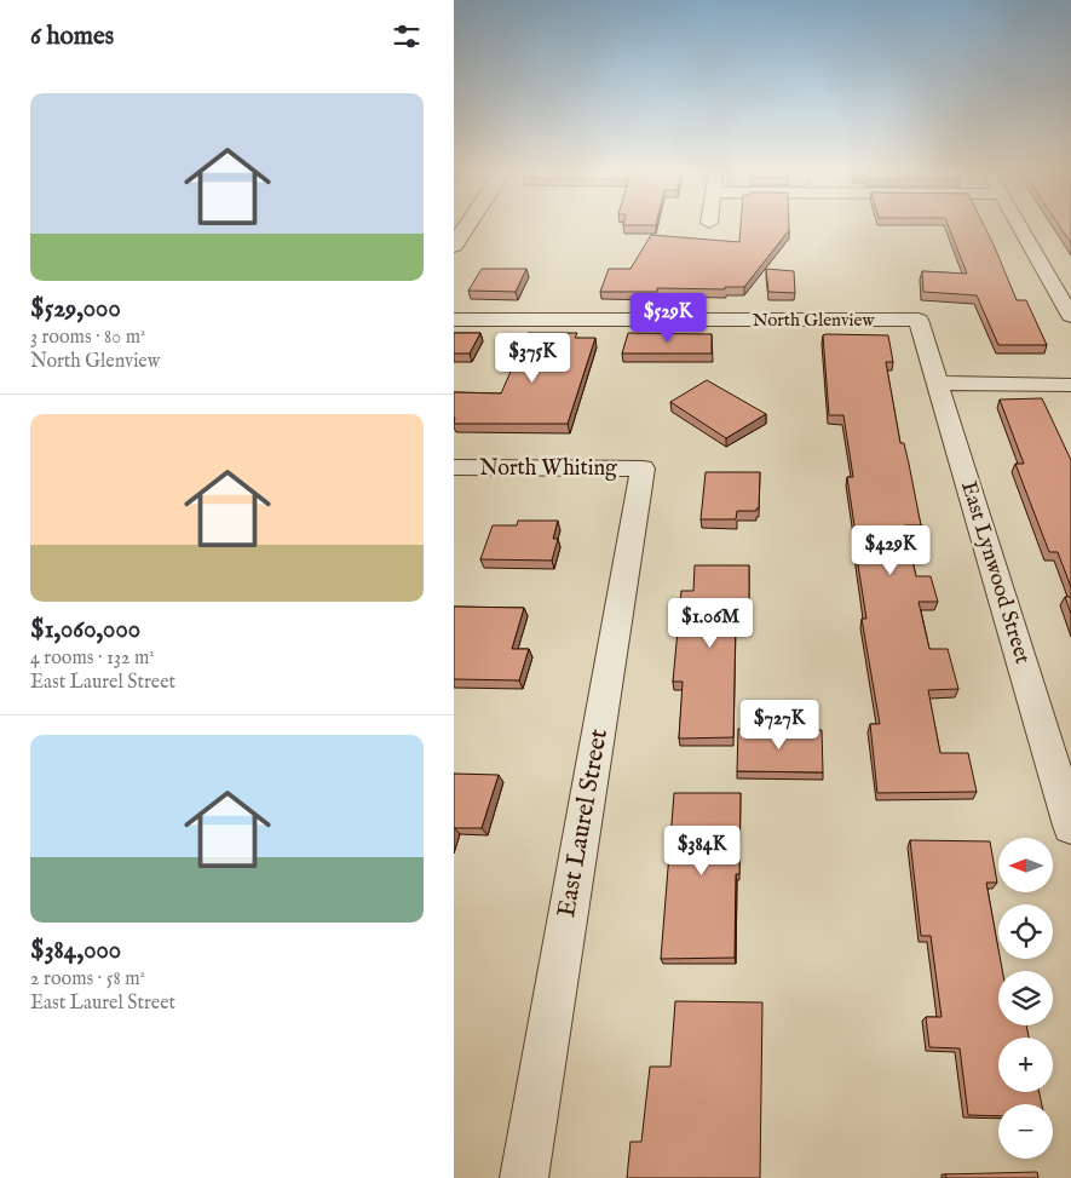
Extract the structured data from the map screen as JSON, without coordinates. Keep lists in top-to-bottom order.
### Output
{
  "streets": {
    "street": [
      "North Glenview",
      "North Whiting",
      "East Lynwood Street",
      "East Laurel Street"
    ]
  },
  "crossings": [
    ["North Glenview", "East Lynwood Street"],
    ["North Whiting", "East Laurel Street"]
  ],
  "north": "left",
  "page": {
    "heading": "6 homes",
    "list": [
      {
        "name": "$529,000",
        "note": "3 rooms · 80 m² · North Glenview"
      },
      {
        "name": "$1,060,000",
        "note": "4 rooms · 132 m² · East Laurel Street"
      },
      {
        "name": "$384,000",
        "note": "2 rooms · 58 m² · East Laurel Street"
      }
    ],
    "price": [
      "$529K",
      "$375K",
      "$429K",
      "$1.06M",
      "$727K",
      "$384K"
    ],
    "map_buttons": ["+", "−"]
  }
}
